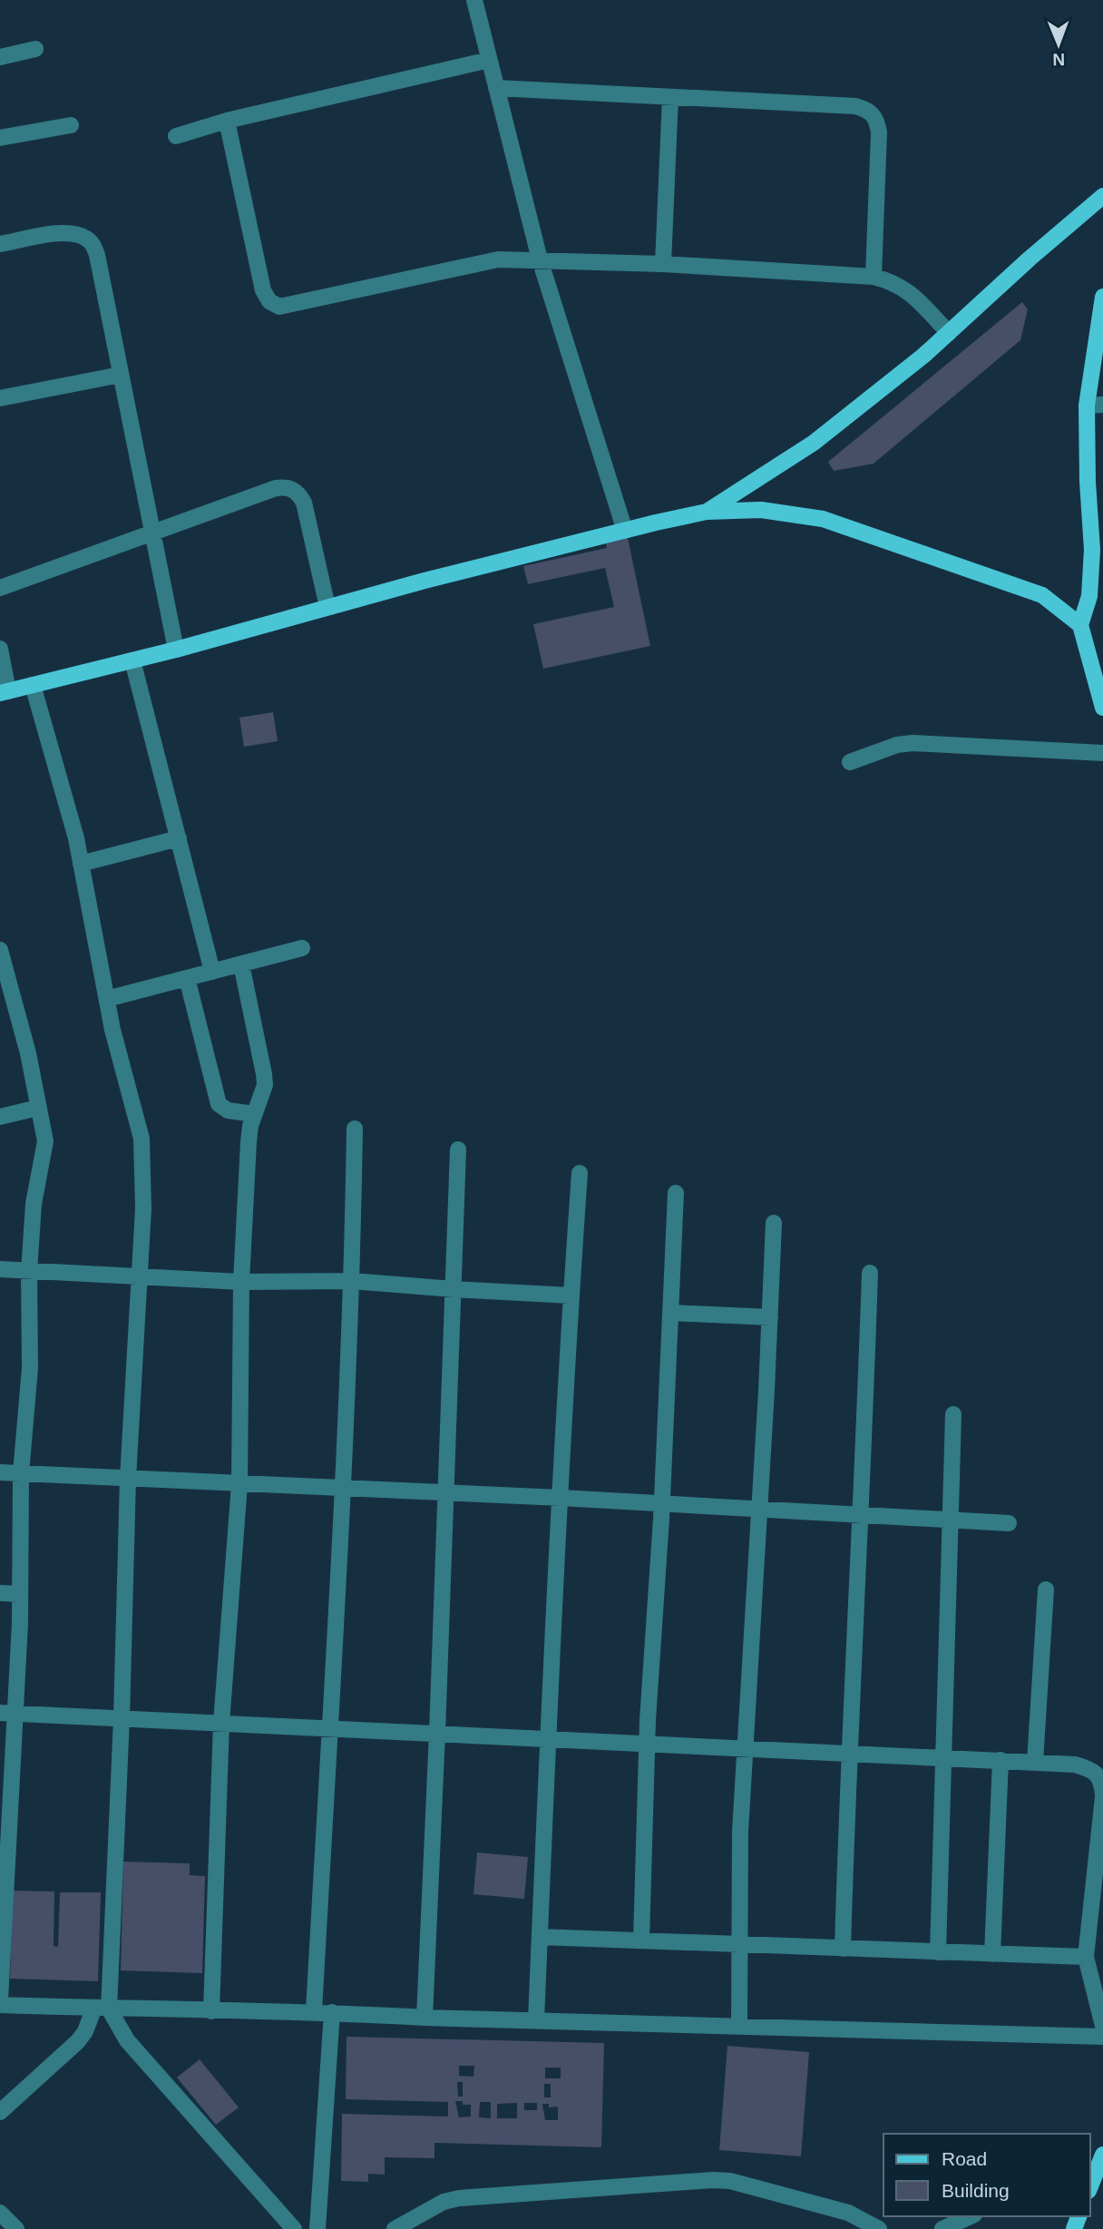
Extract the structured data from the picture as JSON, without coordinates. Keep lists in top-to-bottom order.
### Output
{
  "legend": ["Road", "Building"],
  "north": "bottom"
}
